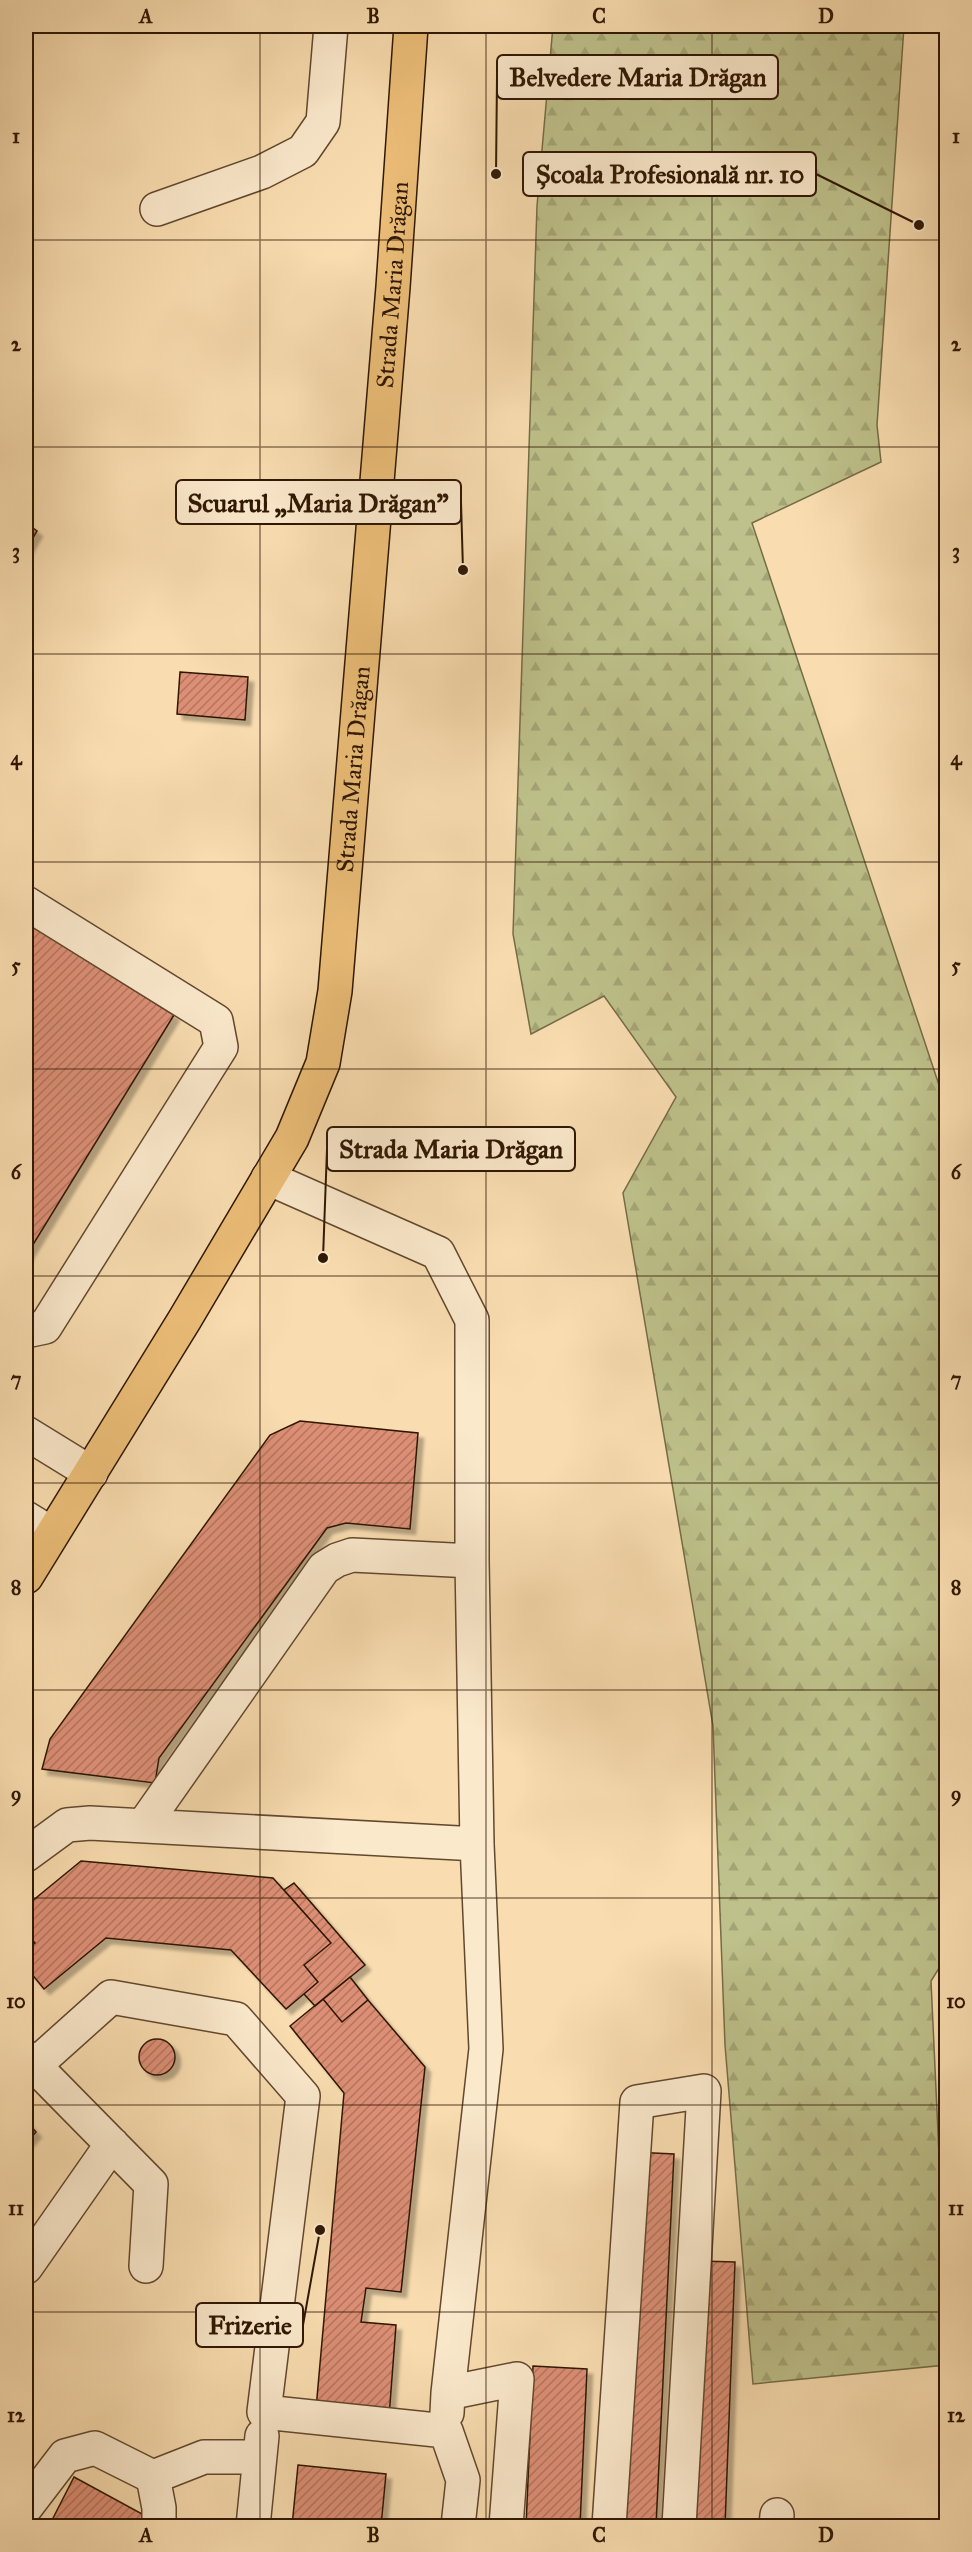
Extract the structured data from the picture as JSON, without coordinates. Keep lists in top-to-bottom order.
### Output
{
  "streets": {
    "main road": ["Strada Maria Drăgan"]
  },
  "places": [
    "Belvedere Maria Drăgan",
    "Școala Profesională nr. 10",
    "Scuarul „Maria Drăgan”",
    "Strada Maria Drăgan",
    "Frizerie"
  ],
  "grid": {
    "columns": [
      "A",
      "B",
      "C",
      "D"
    ],
    "rows": [
      "1",
      "2",
      "3",
      "4",
      "5",
      "6",
      "7",
      "8",
      "9",
      "10",
      "11",
      "12"
    ]
  }
}
